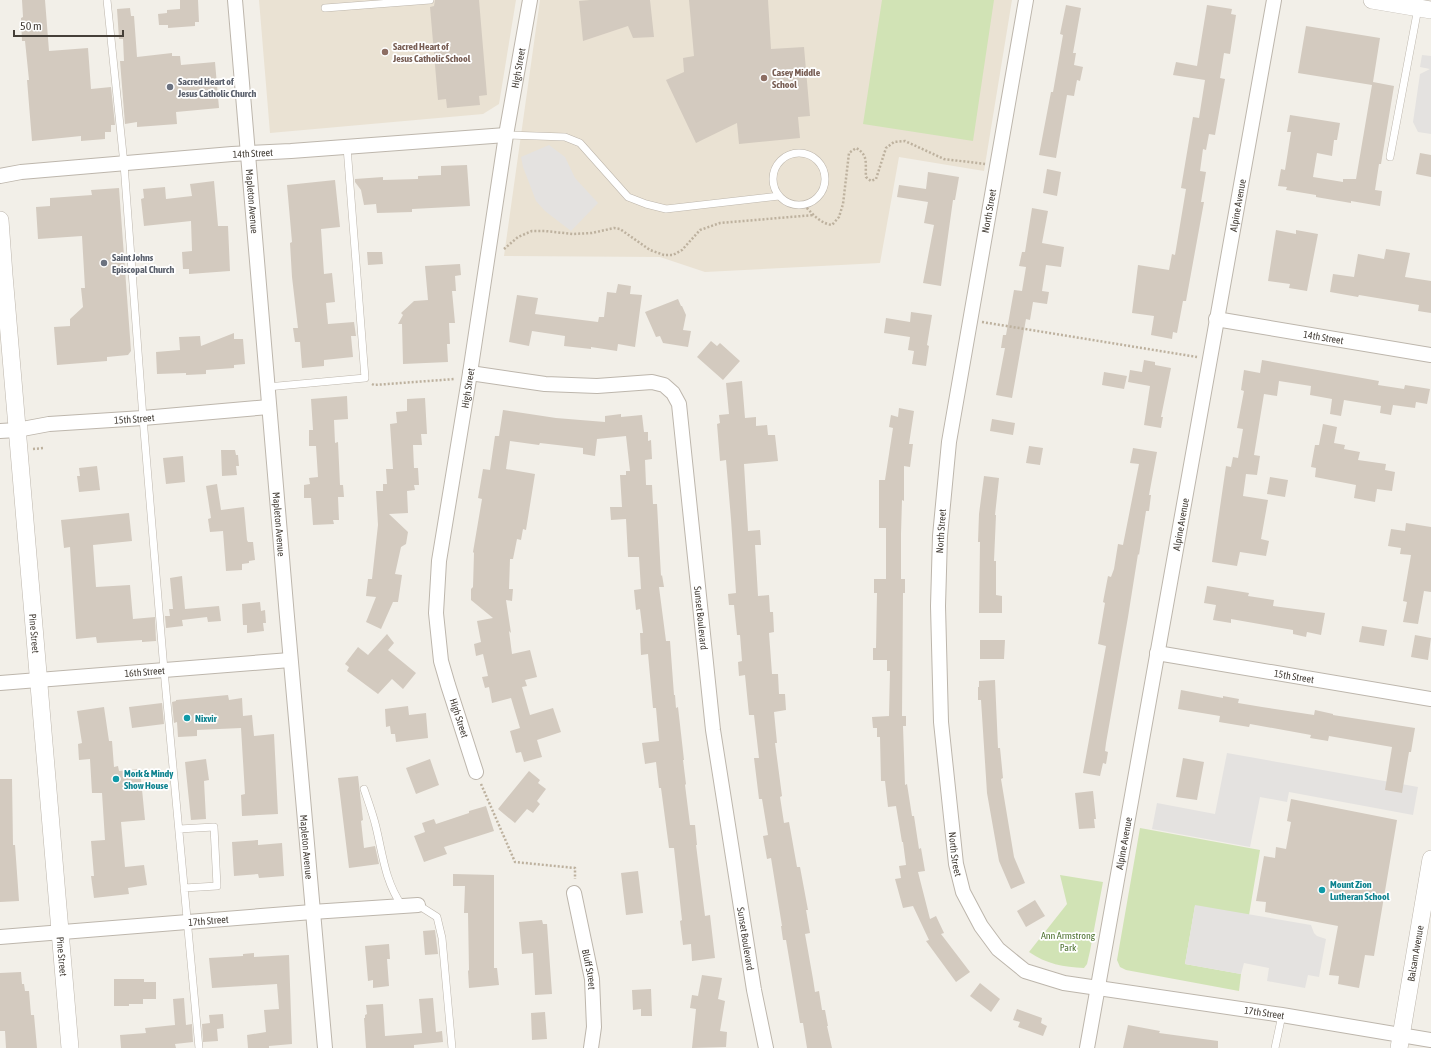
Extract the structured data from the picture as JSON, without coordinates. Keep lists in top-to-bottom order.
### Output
{
  "streets": {
    "street": [
      "High Street",
      "14th Street",
      "Mapleton Avenue",
      "Alpine Avenue",
      "North Street",
      "15th Street",
      "Sunset Boulevard",
      "Pine Street",
      "16th Street",
      "17th Street",
      "Balsam Avenue",
      "Bluff Street"
    ]
  },
  "crossings": [
    ["High Street", "14th Street"],
    ["High Street", "Sunset Boulevard"],
    ["14th Street", "Mapleton Avenue"],
    ["14th Street", "Alpine Avenue"],
    ["Mapleton Avenue", "15th Street"],
    ["Mapleton Avenue", "16th Street"],
    ["Mapleton Avenue", "17th Street"],
    ["Alpine Avenue", "North Street"],
    ["Alpine Avenue", "15th Street"],
    ["Alpine Avenue", "17th Street"],
    ["North Street", "17th Street"],
    ["15th Street", "Pine Street"],
    ["Pine Street", "16th Street"],
    ["Pine Street", "17th Street"],
    ["17th Street", "Balsam Avenue"]
  ],
  "parks": ["Ann Armstrong Park"],
  "places": [
    "Sacred Heart of Jesus Catholic School",
    "Casey Middle School",
    "Sacred Heart of Jesus Catholic Church",
    "Saint Johns Episcopal Church",
    "Nixvir",
    "Mork & Mindy Show House",
    "Mount Zion Lutheran School"
  ],
  "scale_bar": "50 m"
}
